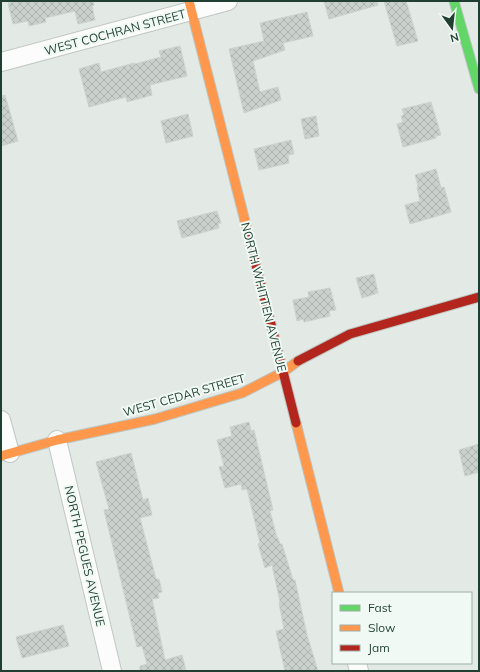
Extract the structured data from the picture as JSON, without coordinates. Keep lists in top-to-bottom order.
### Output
{
  "streets": {
    "street": [
      "WEST COCHRAN STREET",
      "NORTH WHITTEN AVENUE",
      "WEST CEDAR STREET",
      "NORTH PEGUES AVENUE"
    ]
  },
  "crossings": [
    ["WEST COCHRAN STREET", "NORTH WHITTEN AVENUE"],
    ["NORTH WHITTEN AVENUE", "WEST CEDAR STREET"],
    ["WEST CEDAR STREET", "NORTH PEGUES AVENUE"]
  ],
  "legend": ["Fast", "Slow", "Jam"],
  "north": "bottom"
}
